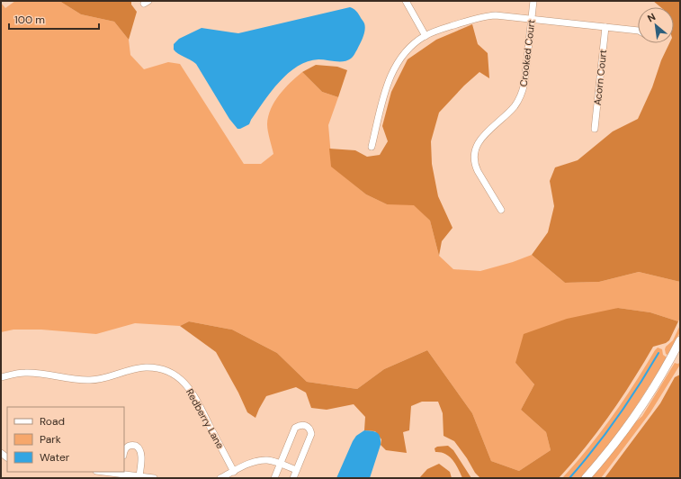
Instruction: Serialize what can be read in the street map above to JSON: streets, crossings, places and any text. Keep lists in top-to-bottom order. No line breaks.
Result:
{"streets":{"street":["Crooked Court","Acorn Court","Redberry Lane"]},"legend":["Road","Park","Water"],"scale_bar":"100 m","north":"top left"}
